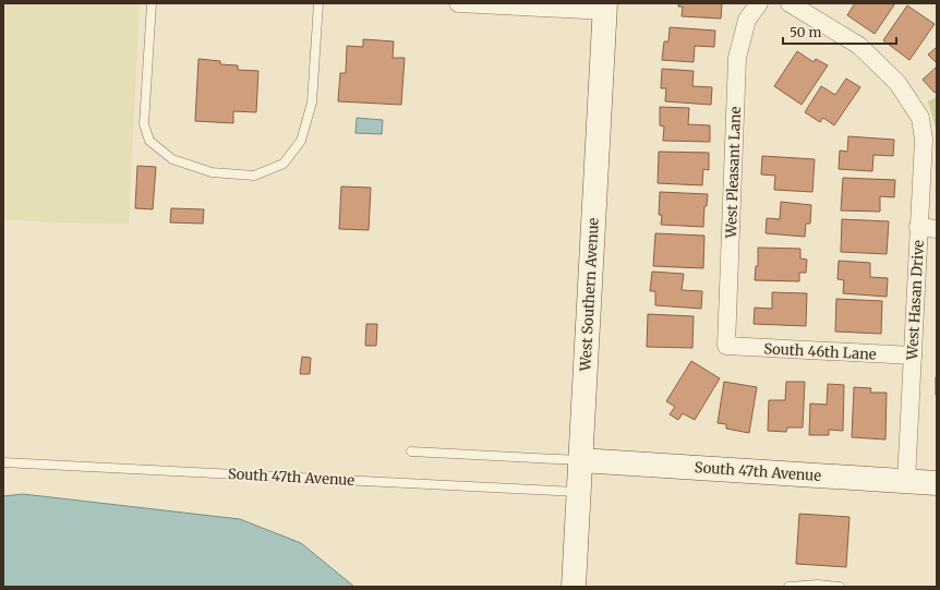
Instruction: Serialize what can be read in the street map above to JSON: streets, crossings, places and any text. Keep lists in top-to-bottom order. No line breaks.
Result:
{"streets":{"main road":["West Southern Avenue","South 47th Avenue"],"street":["West Pleasant Lane","West Hasan Drive","South 46th Lane"]},"crossings":[["West Pleasant Lane","South 46th Lane"],["West Southern Avenue","South 47th Avenue"],["West Hasan Drive","South 46th Lane"],["West Hasan Drive","South 47th Avenue"]],"scale_bar":"50 m"}
